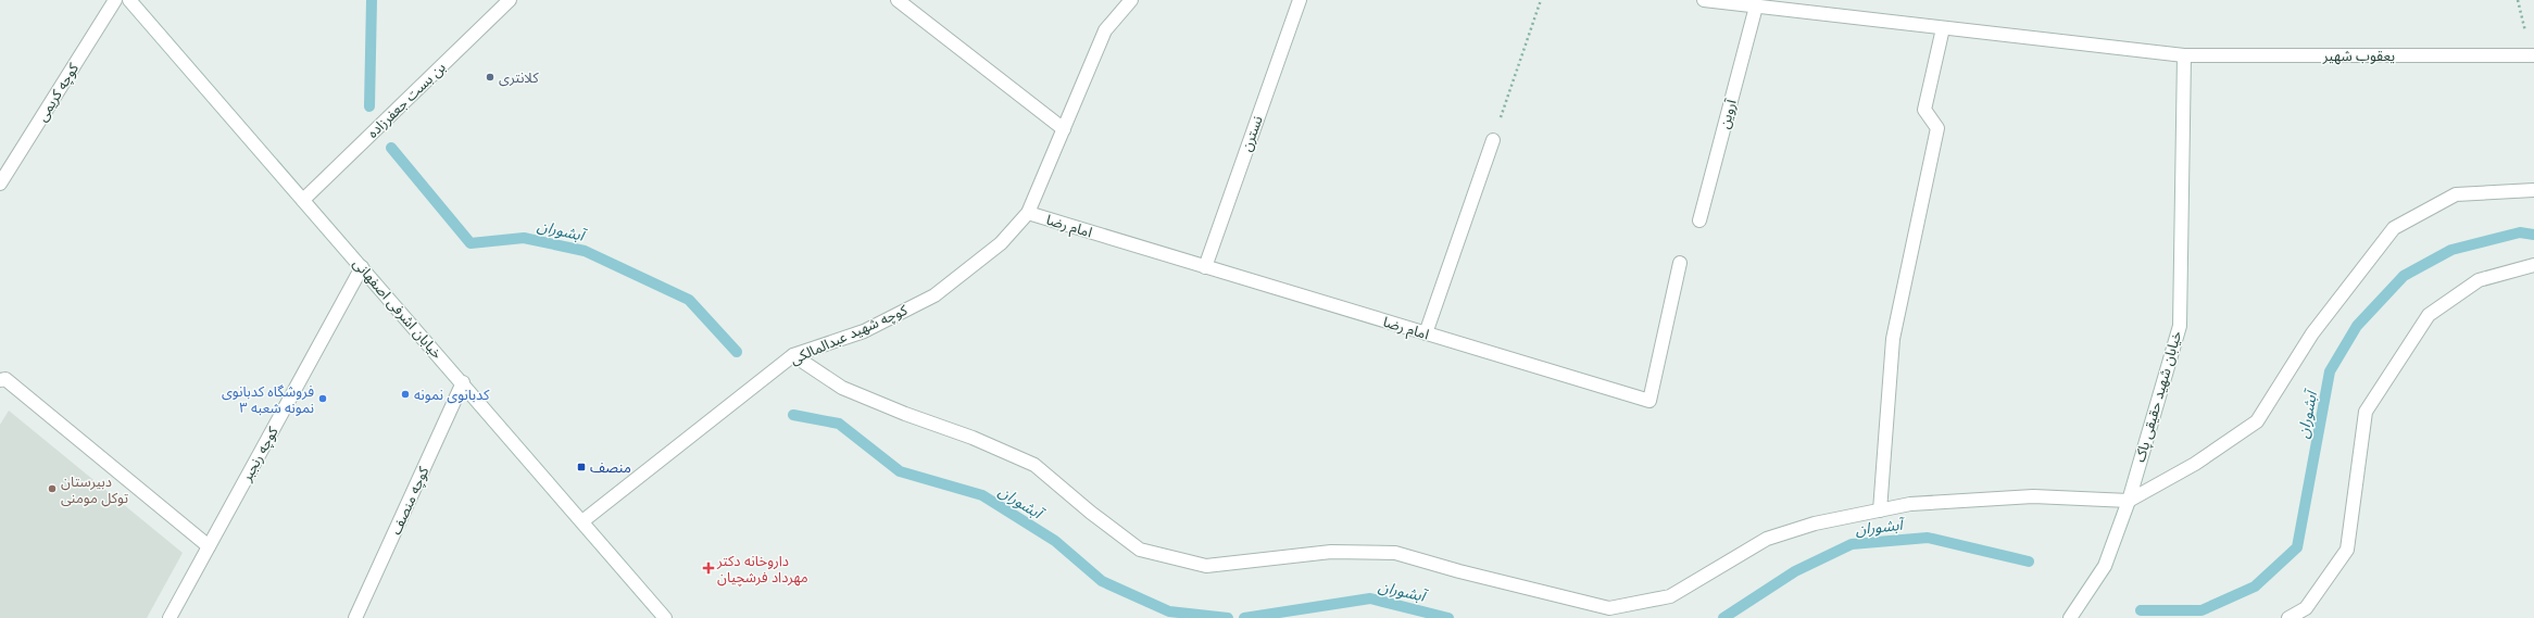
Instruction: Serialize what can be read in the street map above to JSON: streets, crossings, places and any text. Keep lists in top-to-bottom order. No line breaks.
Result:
{"streets":{"street":["یعقوب شهیر","کوچه کریمی","بن بست جعفرزاده","آروین","نسترن","امام رضا","خیابان اشرفی اصفهانی","کوچه شهید عبدالمالکی","خیابان شهید حقیقی پاک","کوچه رنجبر","کوچه منصف"]},"crossings":[["یعقوب شهیر","آروین"],["یعقوب شهیر","خیابان شهید حقیقی پاک"],["بن بست جعفرزاده","خیابان اشرفی اصفهانی"],["نسترن","امام رضا"],["امام رضا","کوچه شهید عبدالمالکی"],["خیابان اشرفی اصفهانی","کوچه شهید عبدالمالکی"],["خیابان اشرفی اصفهانی","کوچه رنجبر"],["خیابان اشرفی اصفهانی","کوچه منصف"]],"water":["آبشوران"],"places":{"other":["کلانتری","کدبانوی نمونه","فروشگاه کدبانوی نمونه شعبه ۳","دبیرستان توکل مومنی"],"transit":["منصف"],"health":["داروخانه دکتر مهرداد فرشچیان"]}}
